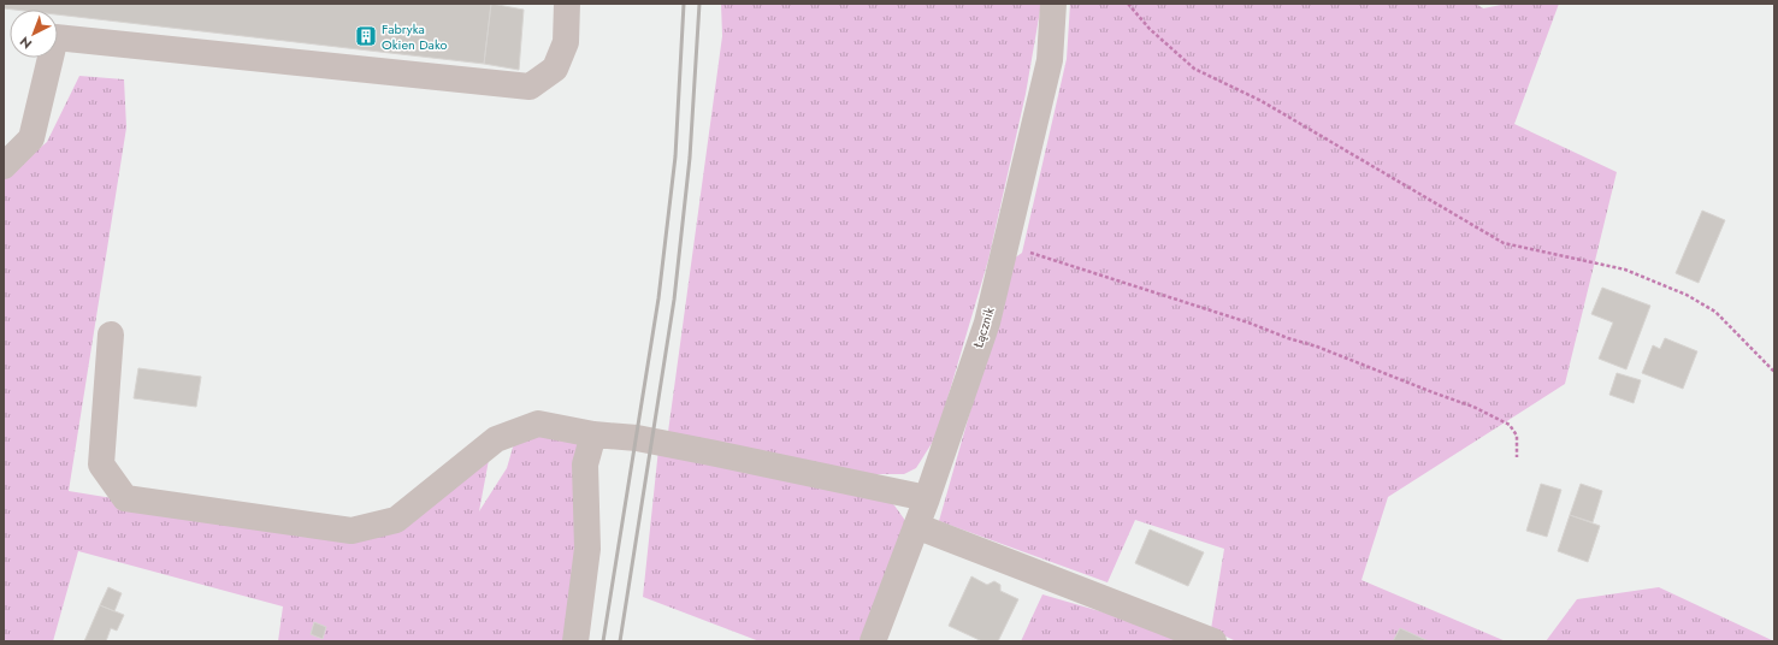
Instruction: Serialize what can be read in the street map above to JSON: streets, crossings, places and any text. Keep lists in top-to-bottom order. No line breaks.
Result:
{"streets":{"street":["Łącznik"]},"places":{"building":["Fabryka Okien Dako"]},"north":"bottom left"}
